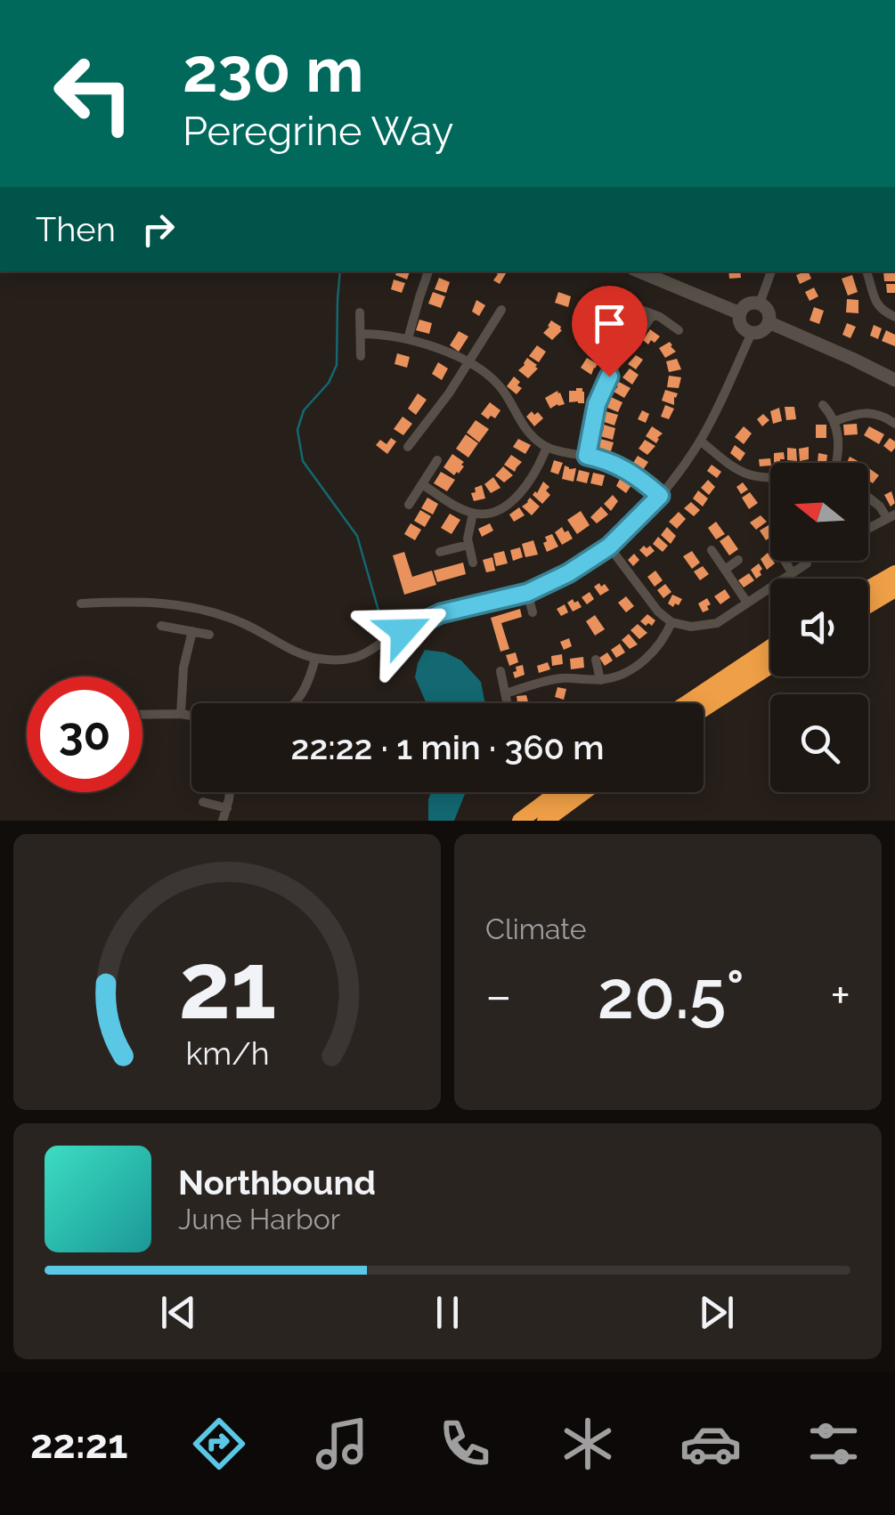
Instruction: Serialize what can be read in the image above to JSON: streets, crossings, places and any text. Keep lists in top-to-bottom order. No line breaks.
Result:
{"north":"left","page":{"turn":["230 m","Peregrine Way"],"then":"Then","limit":"30","trip":"22:22 · 1 min · 360 m","tile":"Climate","heat":["−","20.5°","+"],"song":["Northbound","June Harbor"],"tabs":"22:21","gauge":["21","km/h"]}}
